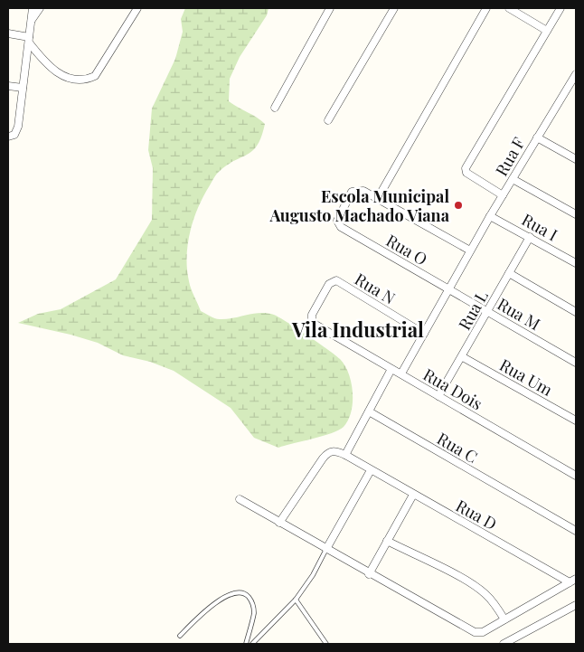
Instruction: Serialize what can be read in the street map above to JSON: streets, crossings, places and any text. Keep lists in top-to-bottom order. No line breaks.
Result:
{"streets":{"street":["Rua F","Rua I","Rua O","Rua N","Rua L","Rua M","Rua Um","Rua Dois","Rua C","Rua D"]},"crossings":[["Rua F","Rua I"],["Rua F","Rua O"],["Rua F","Rua N"],["Rua F","Rua M"],["Rua F","Rua Dois"],["Rua I","Rua L"],["Rua O","Rua M"],["Rua N","Rua Dois"],["Rua L","Rua M"],["Rua L","Rua Um"],["Rua L","Rua Dois"]],"districts":["Vila Industrial"],"places":["Escola Municipal Augusto Machado Viana"]}
